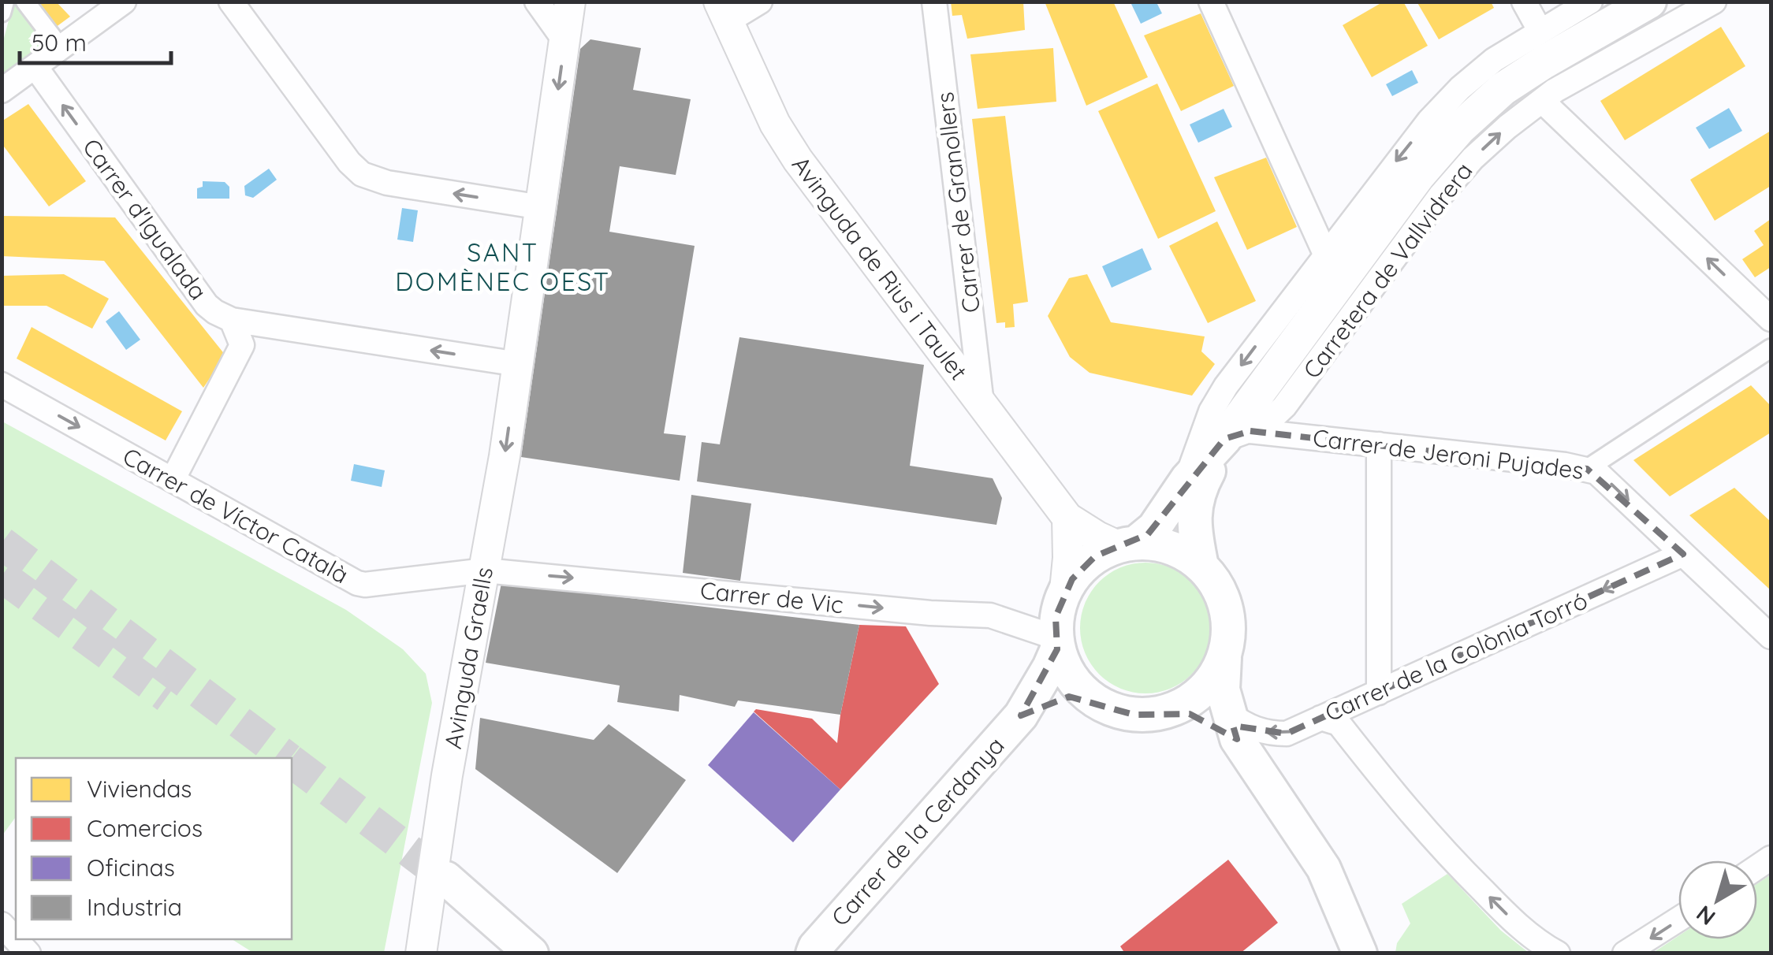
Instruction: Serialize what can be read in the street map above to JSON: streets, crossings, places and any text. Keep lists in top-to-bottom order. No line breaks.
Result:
{"streets":{"main road":["Carretera de Vallvidrera","Carrer de la Cerdanya"],"street":["Carrer de Granollers","Carrer d'Igualada","Avinguda de Rius i Taulet","Carrer de Jeroni Pujades","Carrer de Víctor Català","Carrer de Vic","Carrer de la Colònia Torró","Avinguda Graells"]},"crossings":[["Carrer de Granollers","Avinguda de Rius i Taulet"],["Carrer d'Igualada","Avinguda Graells"],["Avinguda de Rius i Taulet","Carretera de Vallvidrera"],["Avinguda de Rius i Taulet","Carrer de Vic"],["Avinguda de Rius i Taulet","Carrer de la Cerdanya"],["Carretera de Vallvidrera","Carrer de Jeroni Pujades"],["Carretera de Vallvidrera","Carrer de Vic"],["Carretera de Vallvidrera","Carrer de la Cerdanya"],["Carrer de Jeroni Pujades","Carrer de la Colònia Torró"],["Carrer de Víctor Català","Carrer de Vic"],["Carrer de Víctor Català","Avinguda Graells"],["Carrer de Vic","Avinguda Graells"],["Carrer de Vic","Carrer de la Cerdanya"]],"one_way":["Carrer de Víctor Català","Carrer de Vic","Carrer de la Colònia Torró","Avinguda Graells"],"districts":["SANT DOMÈNEC OEST"],"legend":["Viviendas","Comercios","Oficinas","Industria"],"scale_bar":"50 m","north":"bottom left"}
